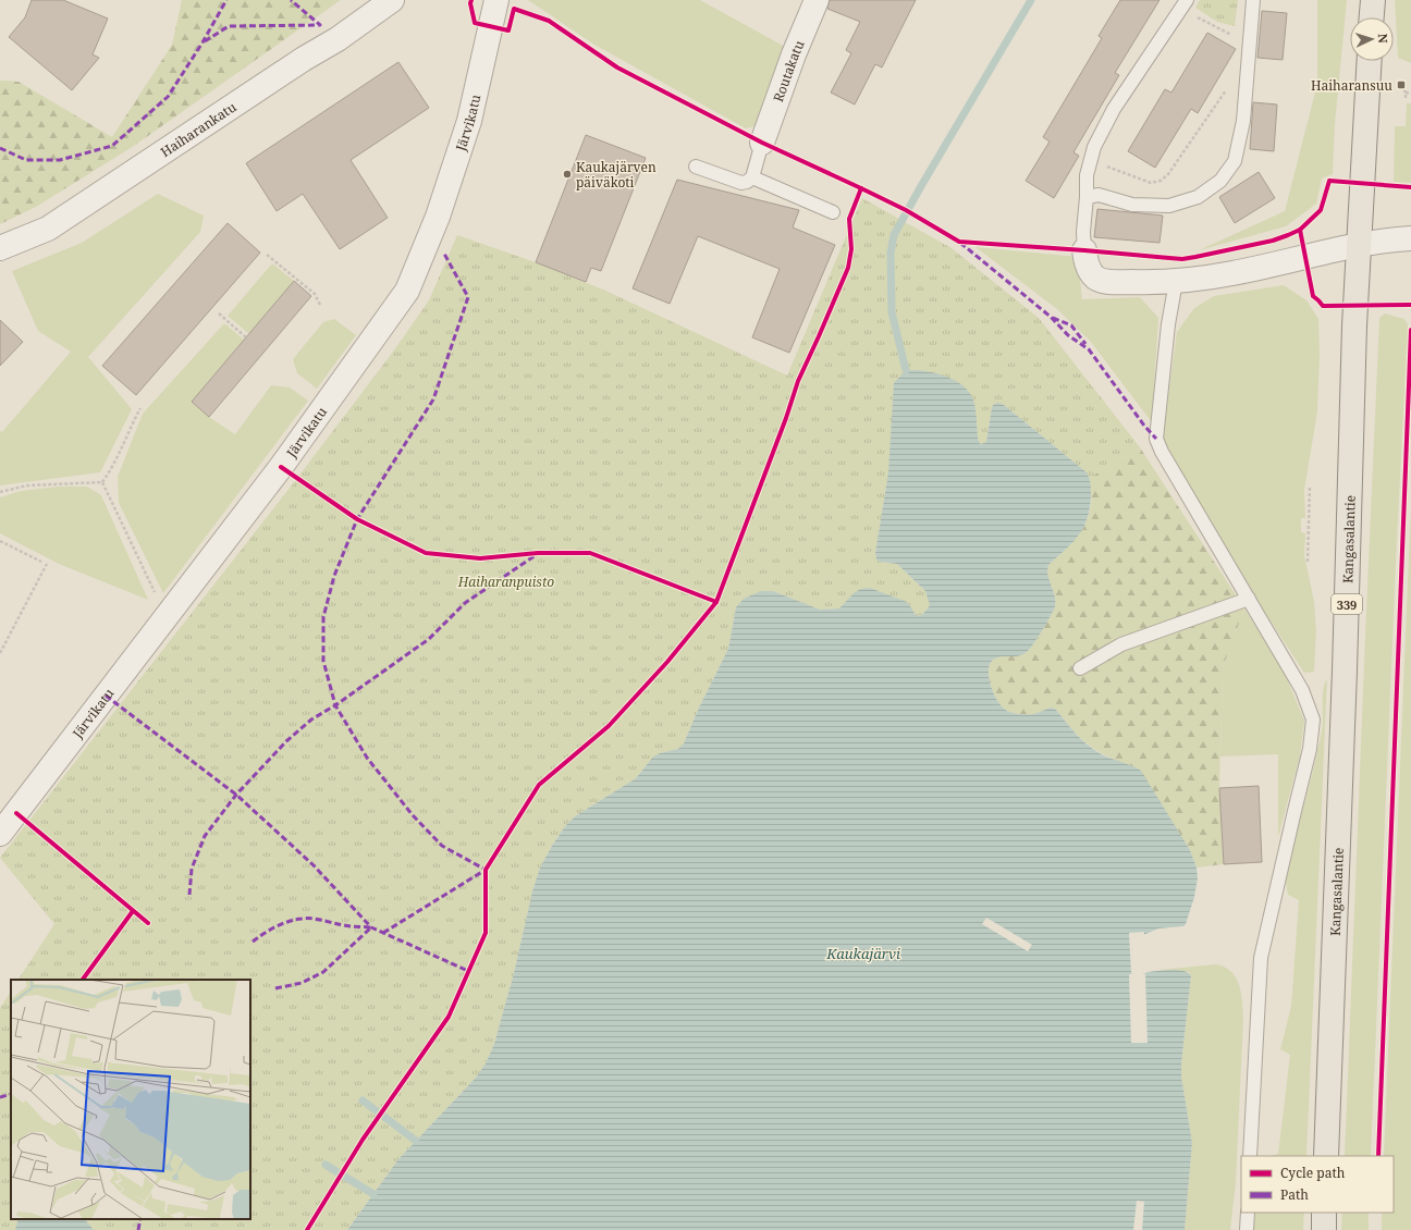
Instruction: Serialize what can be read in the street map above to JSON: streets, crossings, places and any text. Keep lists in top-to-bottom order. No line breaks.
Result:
{"streets":{"main road":["Kangasalantie","339"],"street":["Routakatu","Järvikatu","Haiharankatu"]},"water":["Kaukajärvi"],"parks":["Haiharanpuisto"],"places":{"transit":["Haiharansuu"],"other":["Kaukajärven päiväkoti"]},"legend":["Cycle path","Path"],"north":"right"}
